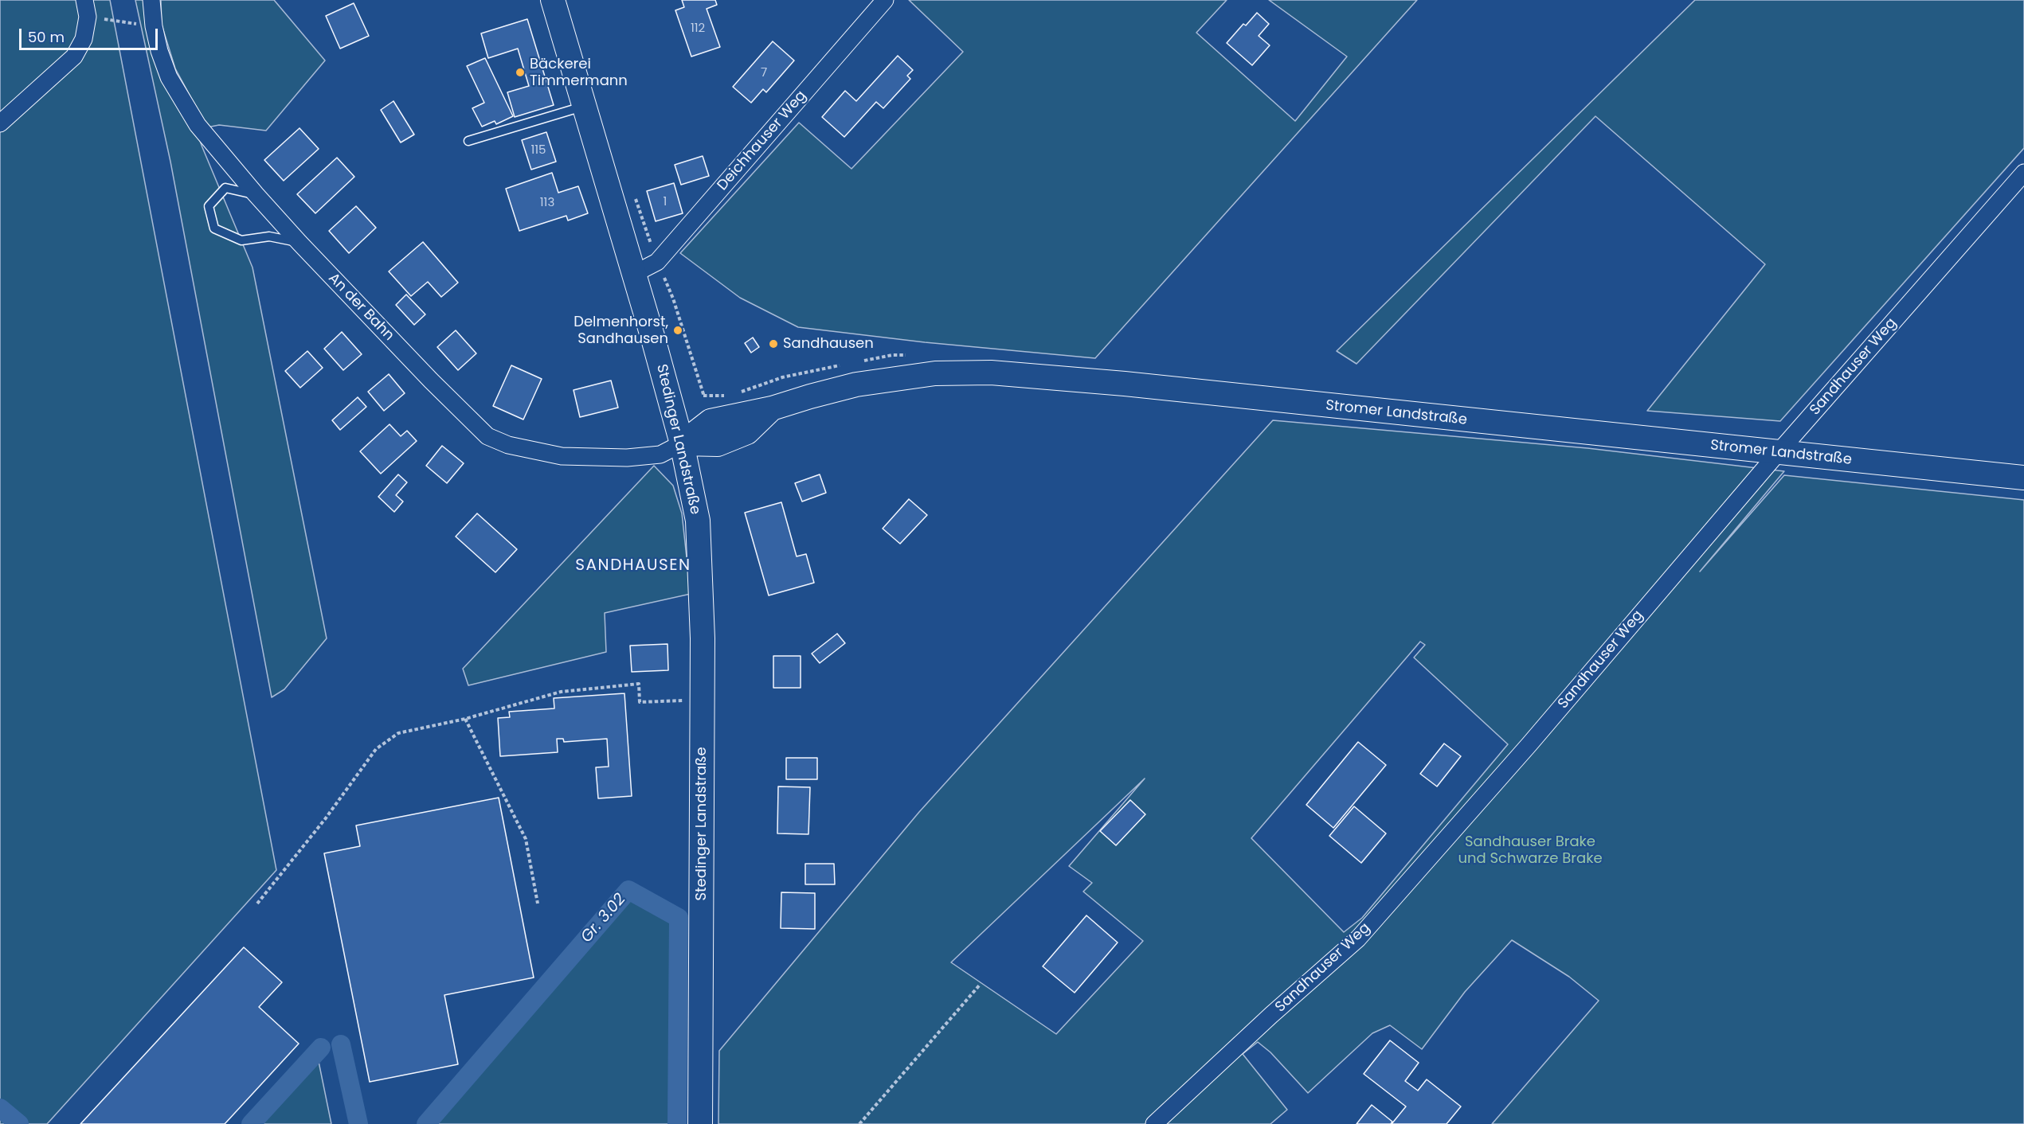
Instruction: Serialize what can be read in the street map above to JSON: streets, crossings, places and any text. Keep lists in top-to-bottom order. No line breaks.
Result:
{"streets":{"main road":["Stromer Landstraße","Stedinger Landstraße"],"street":["Deichhauser Weg","An der Bahn","Sandhauser Weg"]},"crossings":[["Deichhauser Weg","Stedinger Landstraße"],["An der Bahn","Stromer Landstraße"],["An der Bahn","Stedinger Landstraße"],["Sandhauser Weg","Stromer Landstraße"],["Stromer Landstraße","Stedinger Landstraße"]],"districts":["SANDHAUSEN"],"water":["Gr. 3.02"],"parks":["Sandhauser Brake und Schwarze Brake"],"places":["Bäckerei Timmermann","Delmenhorst, Sandhausen","Sandhausen"],"house_numbers":["112","7","115","1","113"],"scale_bar":"50 m"}
